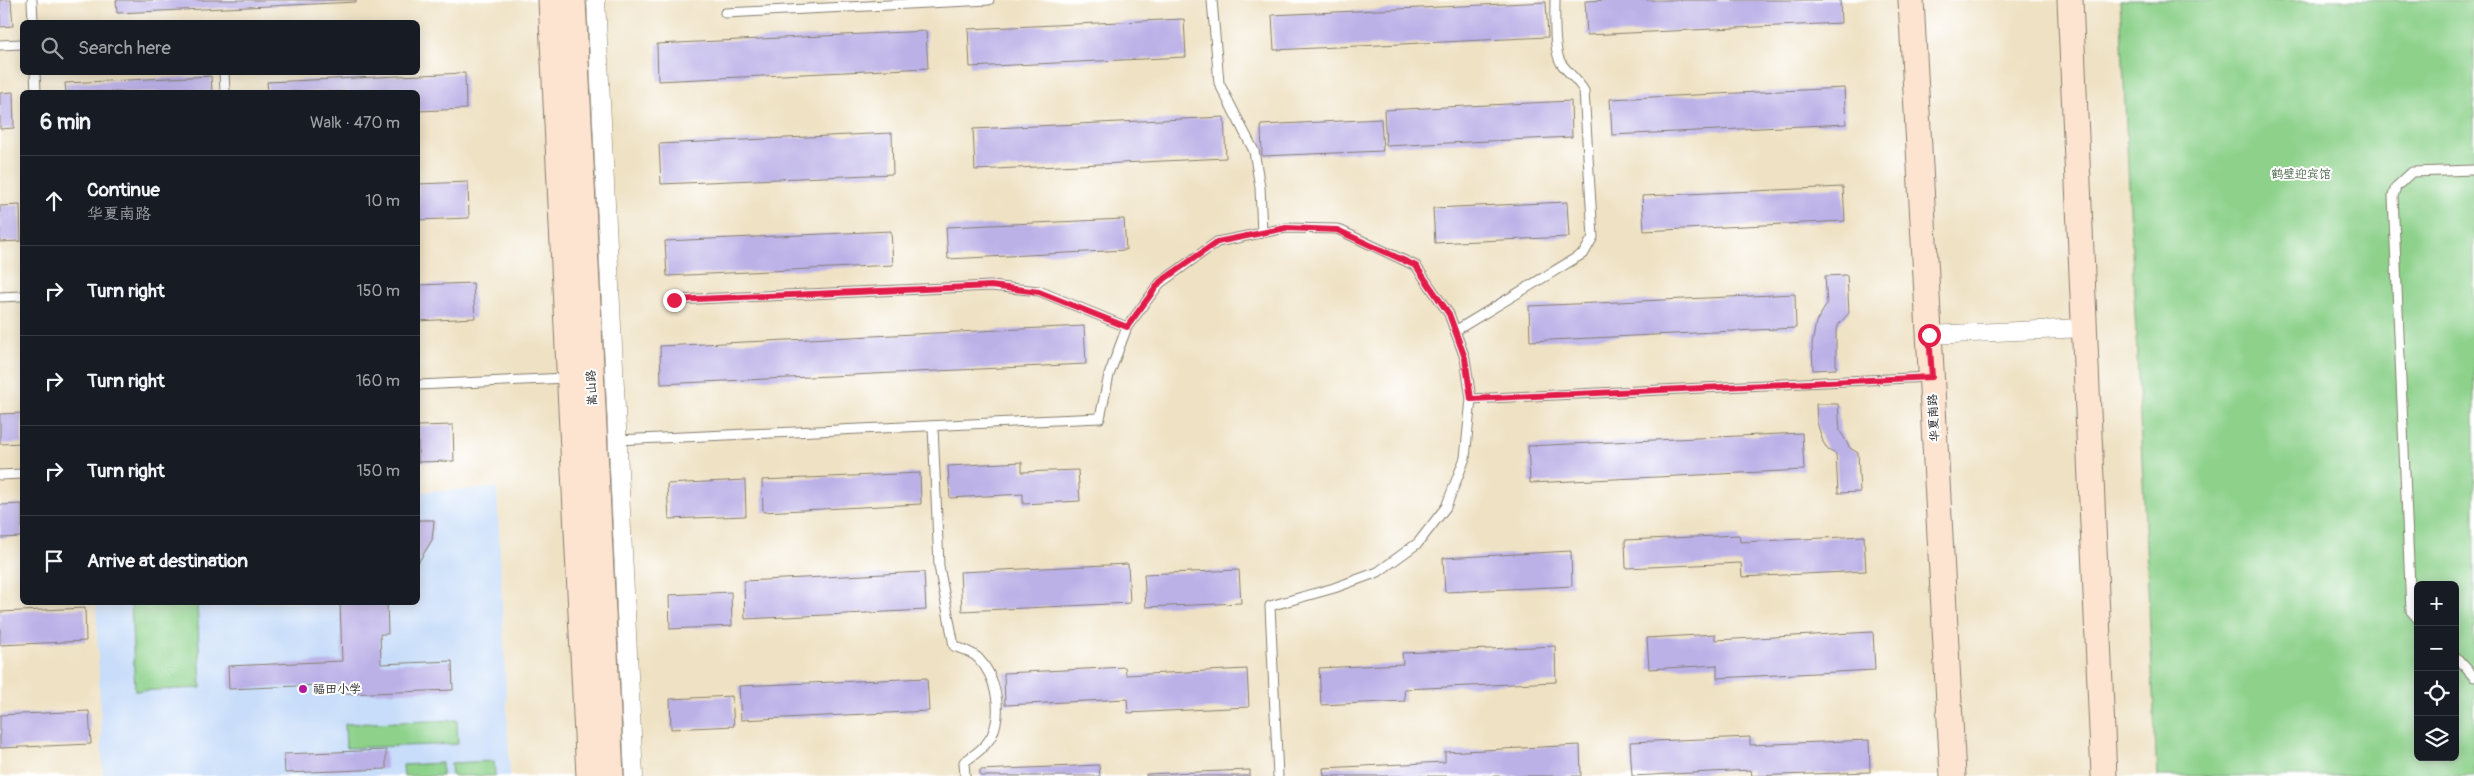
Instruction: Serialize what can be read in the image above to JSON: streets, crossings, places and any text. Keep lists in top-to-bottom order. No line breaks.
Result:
{"streets":{"main road":["嵩山路","华夏南路"]},"parks":["鹤壁迎宾馆"],"places":["福田小学"],"page":{"search":"Search here","heading":["6 min","Walk · 470 m"],"list":[["Continue","华夏南路","10 m"],["Turn right","150 m"],["Turn right","160 m"],["Turn right","150 m"],"Arrive at destination"],"map_buttons":["+","−"]}}
